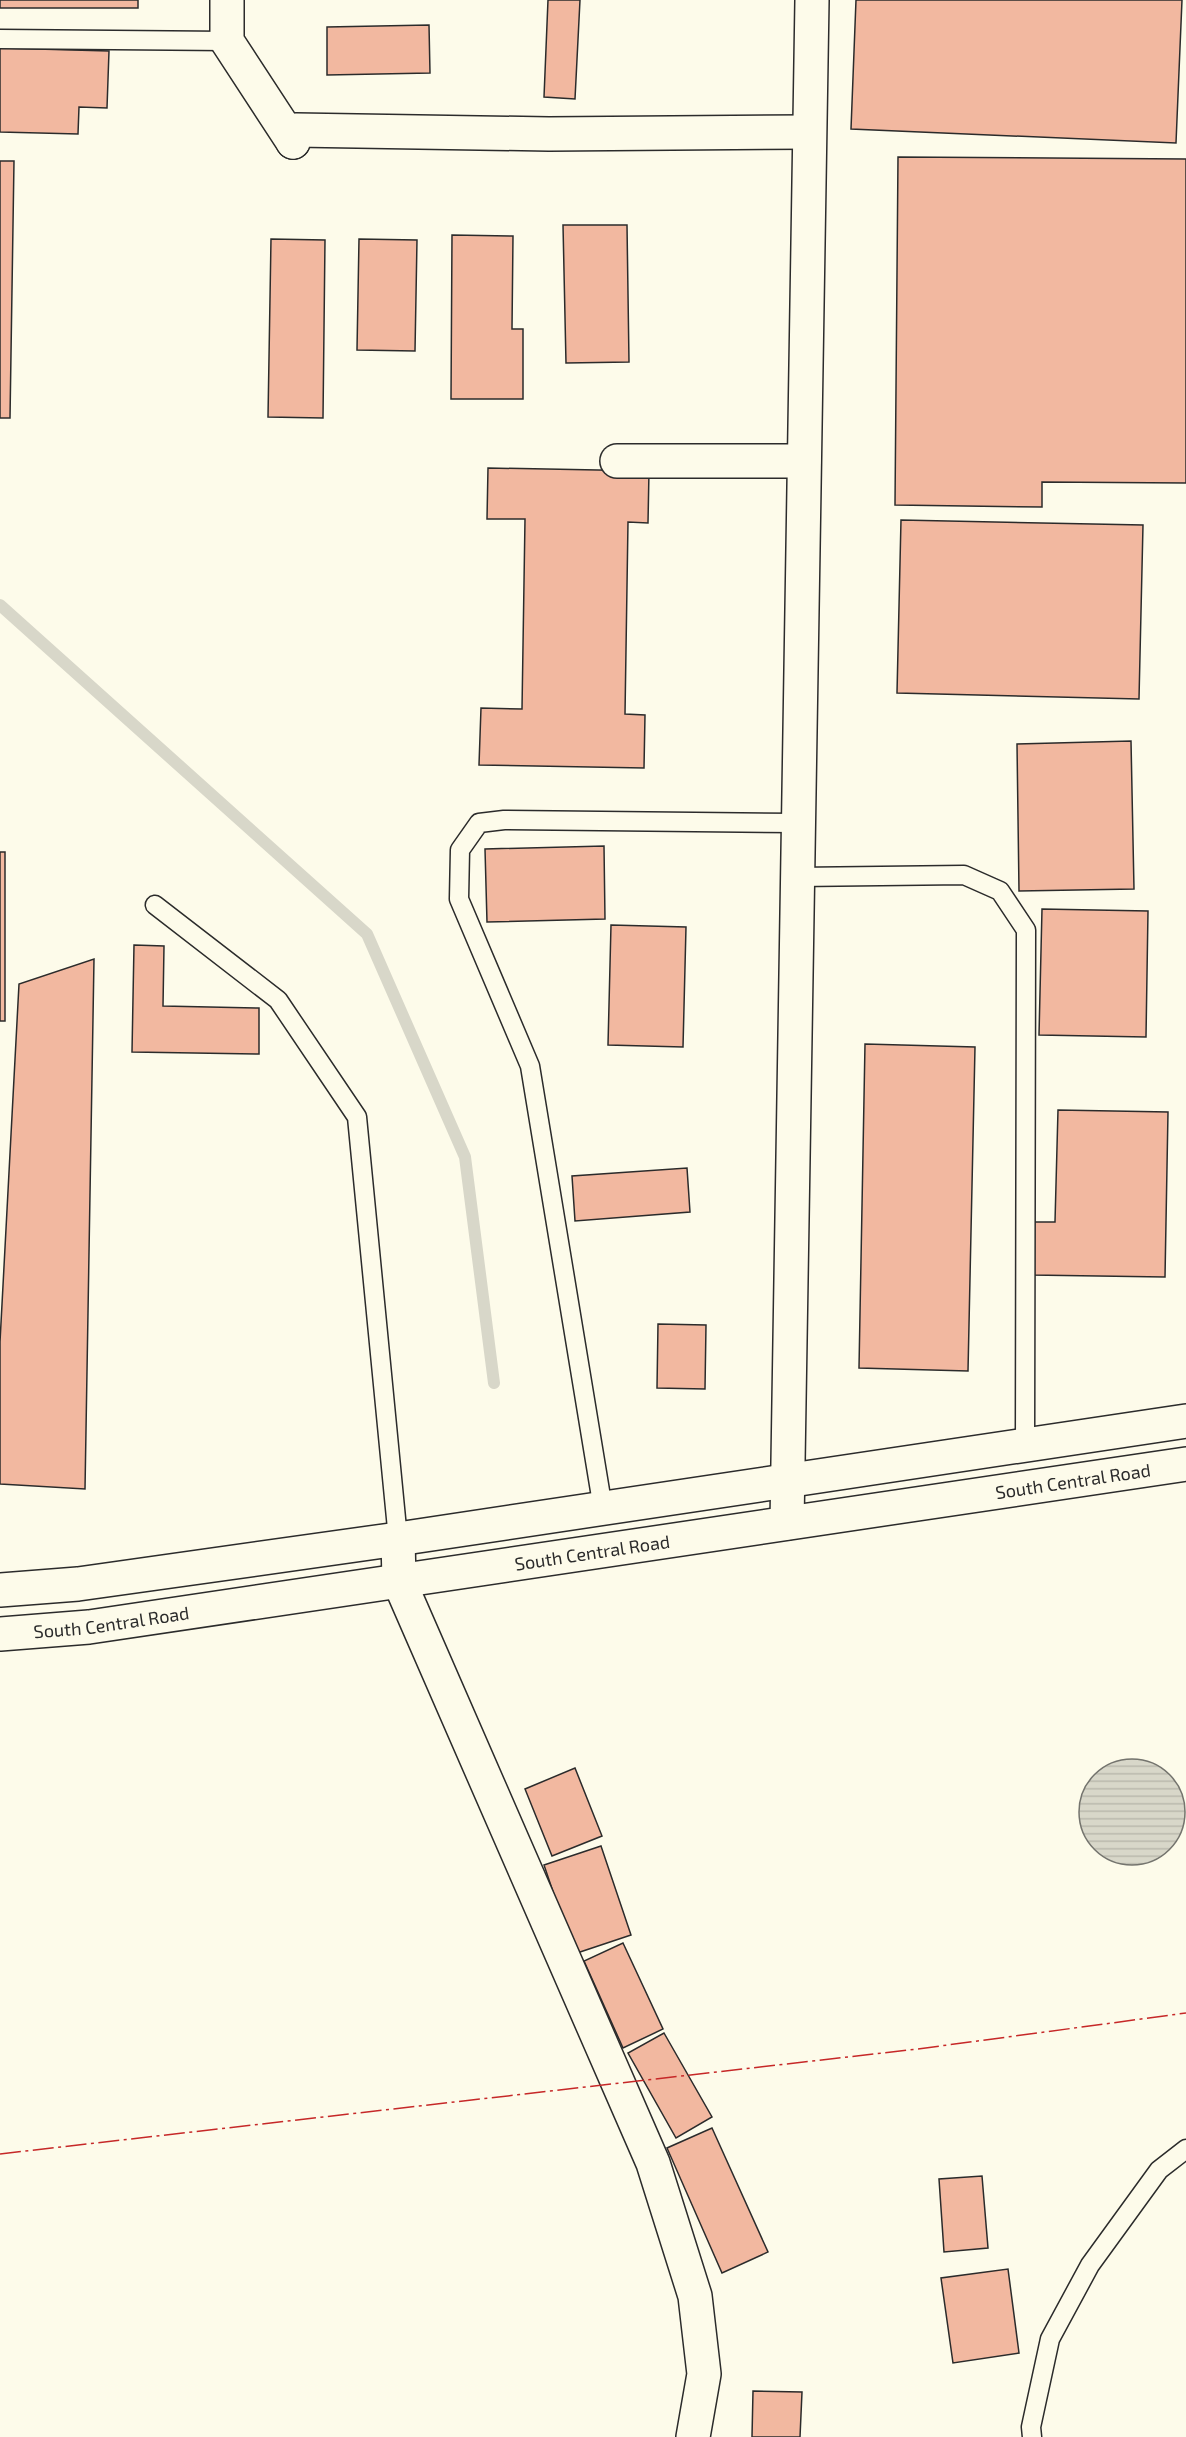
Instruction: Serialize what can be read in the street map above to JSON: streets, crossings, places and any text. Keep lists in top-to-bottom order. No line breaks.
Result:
{"streets":{"street":["South Central Road"]}}
